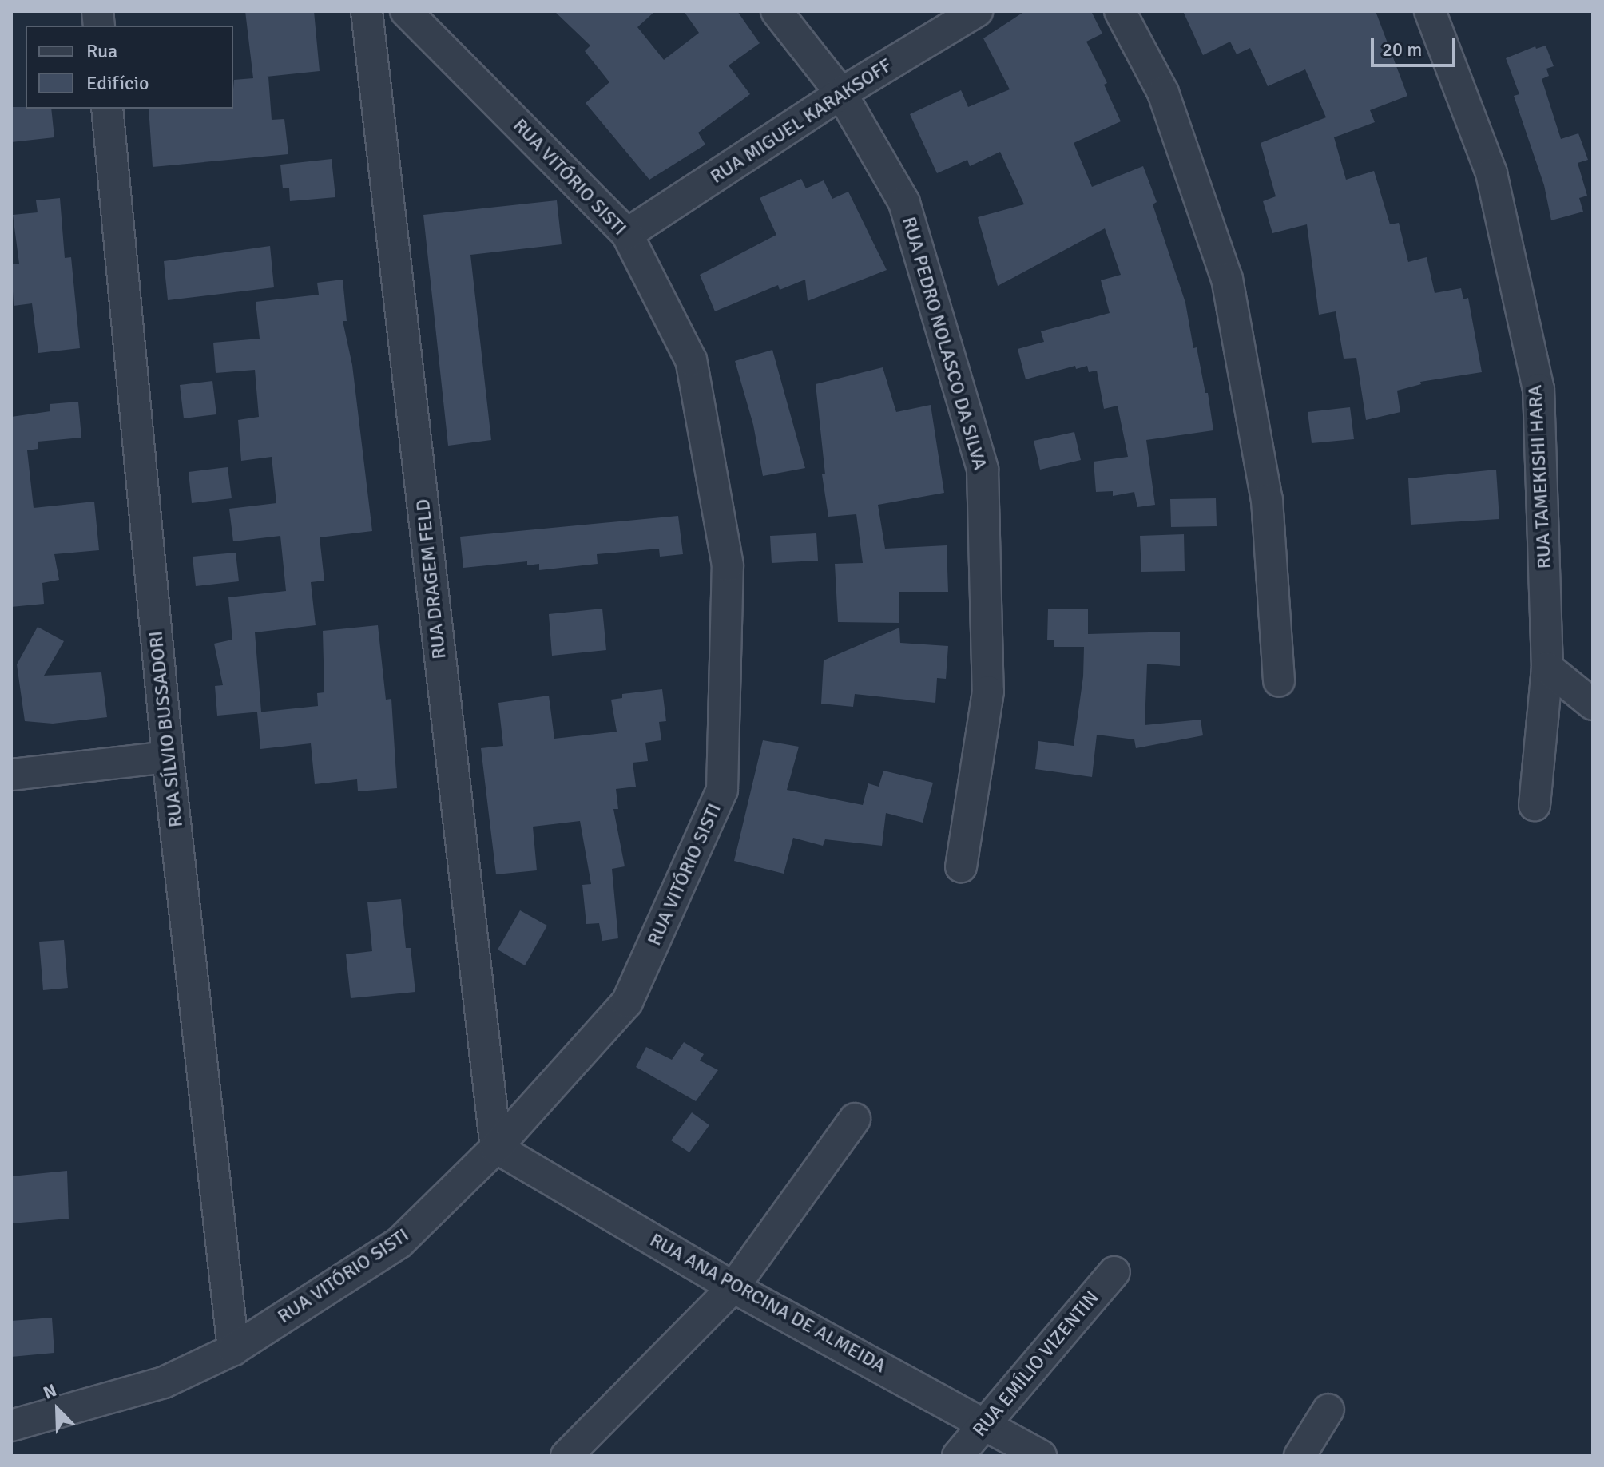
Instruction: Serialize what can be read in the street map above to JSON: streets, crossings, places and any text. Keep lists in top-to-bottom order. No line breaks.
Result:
{"streets":{"street":["RUA MIGUEL KARAKSOFF","RUA VITÓRIO SISTI","RUA PEDRO NOLASCO DA SILVA","RUA TAMEKISHI HARA","RUA DRAGEM FELD","RUA SÍLVIO BUSSADORI","RUA ANA PORCINA DE ALMEIDA","RUA EMÍLIO VIZENTIN"]},"crossings":[["RUA MIGUEL KARAKSOFF","RUA VITÓRIO SISTI"],["RUA MIGUEL KARAKSOFF","RUA PEDRO NOLASCO DA SILVA"],["RUA VITÓRIO SISTI","RUA DRAGEM FELD"],["RUA VITÓRIO SISTI","RUA SÍLVIO BUSSADORI"],["RUA VITÓRIO SISTI","RUA ANA PORCINA DE ALMEIDA"],["RUA DRAGEM FELD","RUA ANA PORCINA DE ALMEIDA"],["RUA ANA PORCINA DE ALMEIDA","RUA EMÍLIO VIZENTIN"]],"legend":["Rua","Edifício"],"scale_bar":"20 m","north":"top left"}
